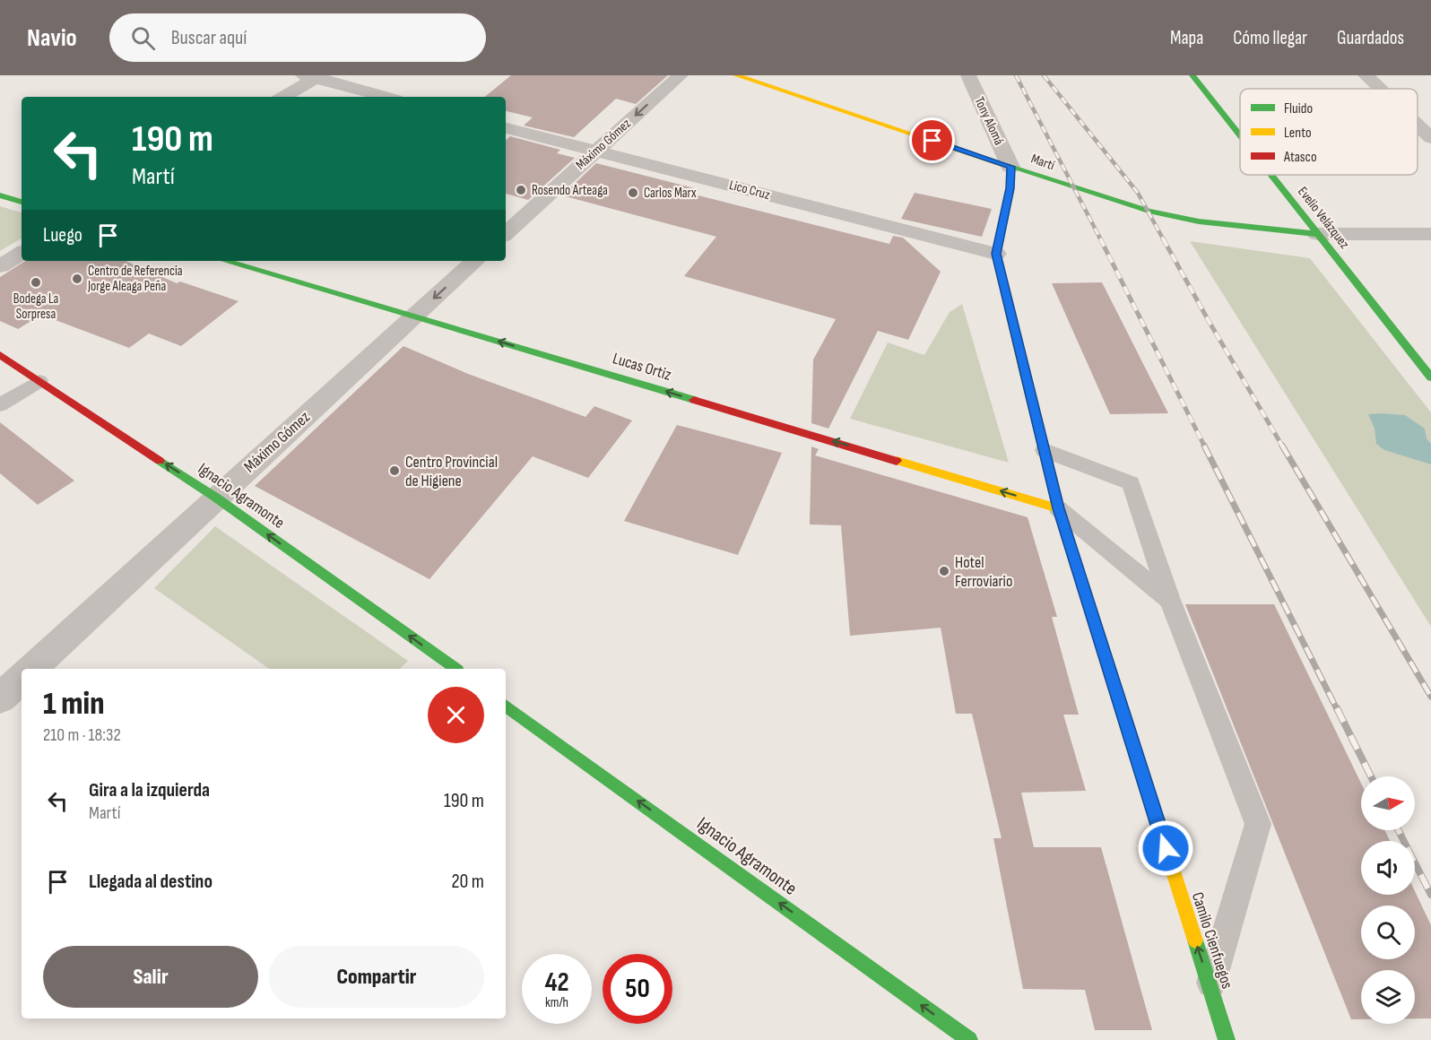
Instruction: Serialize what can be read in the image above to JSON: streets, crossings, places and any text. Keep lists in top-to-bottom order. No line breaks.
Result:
{"streets":{"main road":["Martí","Evelio Velázquez","Lucas Ortiz","Ignacio Agramonte","Camilo Cienfuegos"],"street":["Tony Alomá","Máximo Gómez","Lico Cruz"]},"crossings":[["Tony Alomá","Martí"],["Tony Alomá","Camilo Cienfuegos"],["Máximo Gómez","Lico Cruz"],["Máximo Gómez","Lucas Ortiz"],["Máximo Gómez","Ignacio Agramonte"],["Martí","Evelio Velázquez"],["Martí","Camilo Cienfuegos"],["Lico Cruz","Camilo Cienfuegos"],["Lucas Ortiz","Camilo Cienfuegos"]],"one_way":["Lucas Ortiz","Ignacio Agramonte","Camilo Cienfuegos"],"places":["Rosendo Arteaga","Carlos Marx","Centro de Referencia Jorge Aleaga Peña","Bodega La Sorpresa","Centro Provincial de Higiene","Hotel Ferroviario"],"legend":["Fluido","Lento","Atasco"],"north":"right","page":{"header":"Navio","search":"Buscar aquí","nav":["Mapa","Cómo llegar","Guardados"],"turn":["190 m","Martí"],"then":"Luego","heading":["1 min","210 m · 18:32"],"list":[{"name":"Gira a la izquierda","note":"Martí","value":"190 m"},{"name":"Llegada al destino","value":"20 m"}],"buttons":["Salir","Compartir"],"speed":"42 km/h","limit":"50"}}
